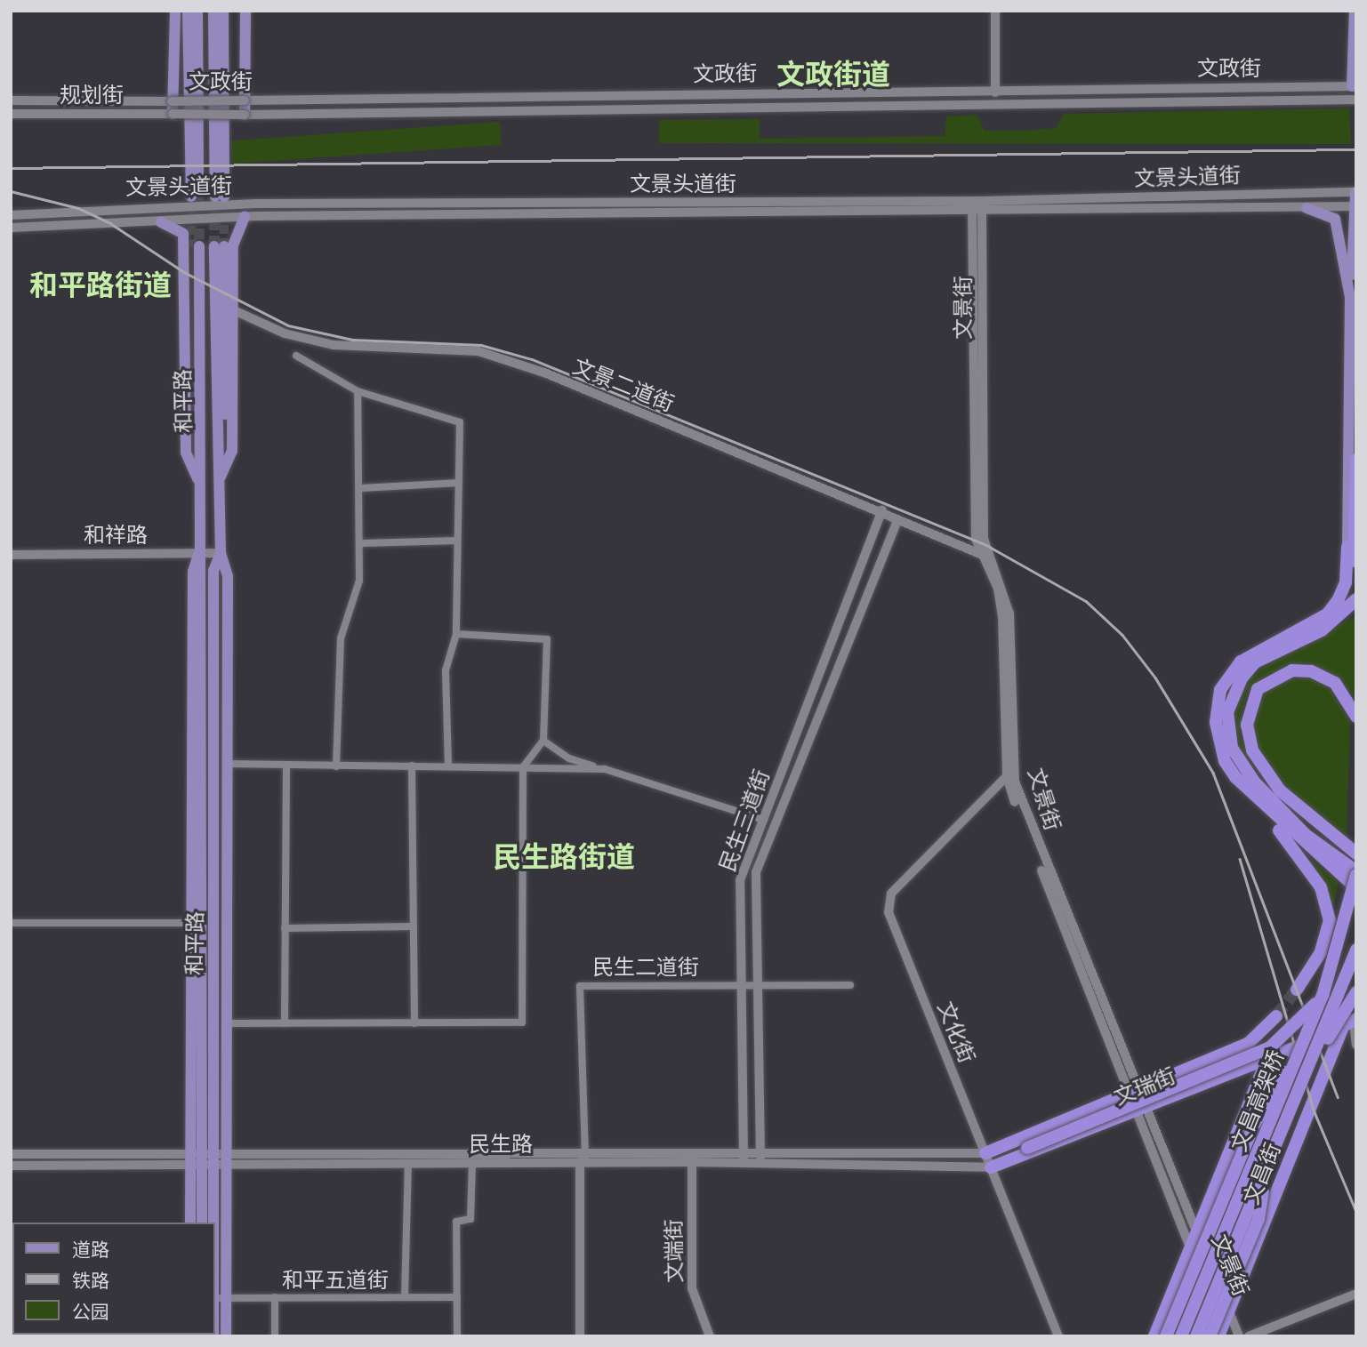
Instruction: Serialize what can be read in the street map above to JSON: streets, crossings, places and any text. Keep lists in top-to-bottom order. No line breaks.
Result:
{"streets":{"highway":["文瑞街","文昌高架桥","文昌街"],"main road":["文政街","规划街","文景头道街","文景街","文景二道街","和平路","和祥路","民生三道街","民生二道街","文化街","民生路","文端街"],"street":["和平五道街"]},"crossings":[["文政街","规划街"],["文景头道街","文景街"],["文景街","文景二道街"],["文景街","文化街"],["文景街","文瑞街"],["文景街","文昌街"],["文景二道街","民生三道街"],["和平路","和祥路"],["和平路","民生路"],["和平路","和平五道街"],["民生三道街","民生二道街"],["民生三道街","民生路"],["民生二道街","民生路"],["文化街","文瑞街"],["文化街","民生路"],["文瑞街","民生路"],["文瑞街","文昌街"],["民生路","文端街"]],"districts":["文政街道","和平路街道","民生路街道"],"legend":["道路","铁路","公园"]}
